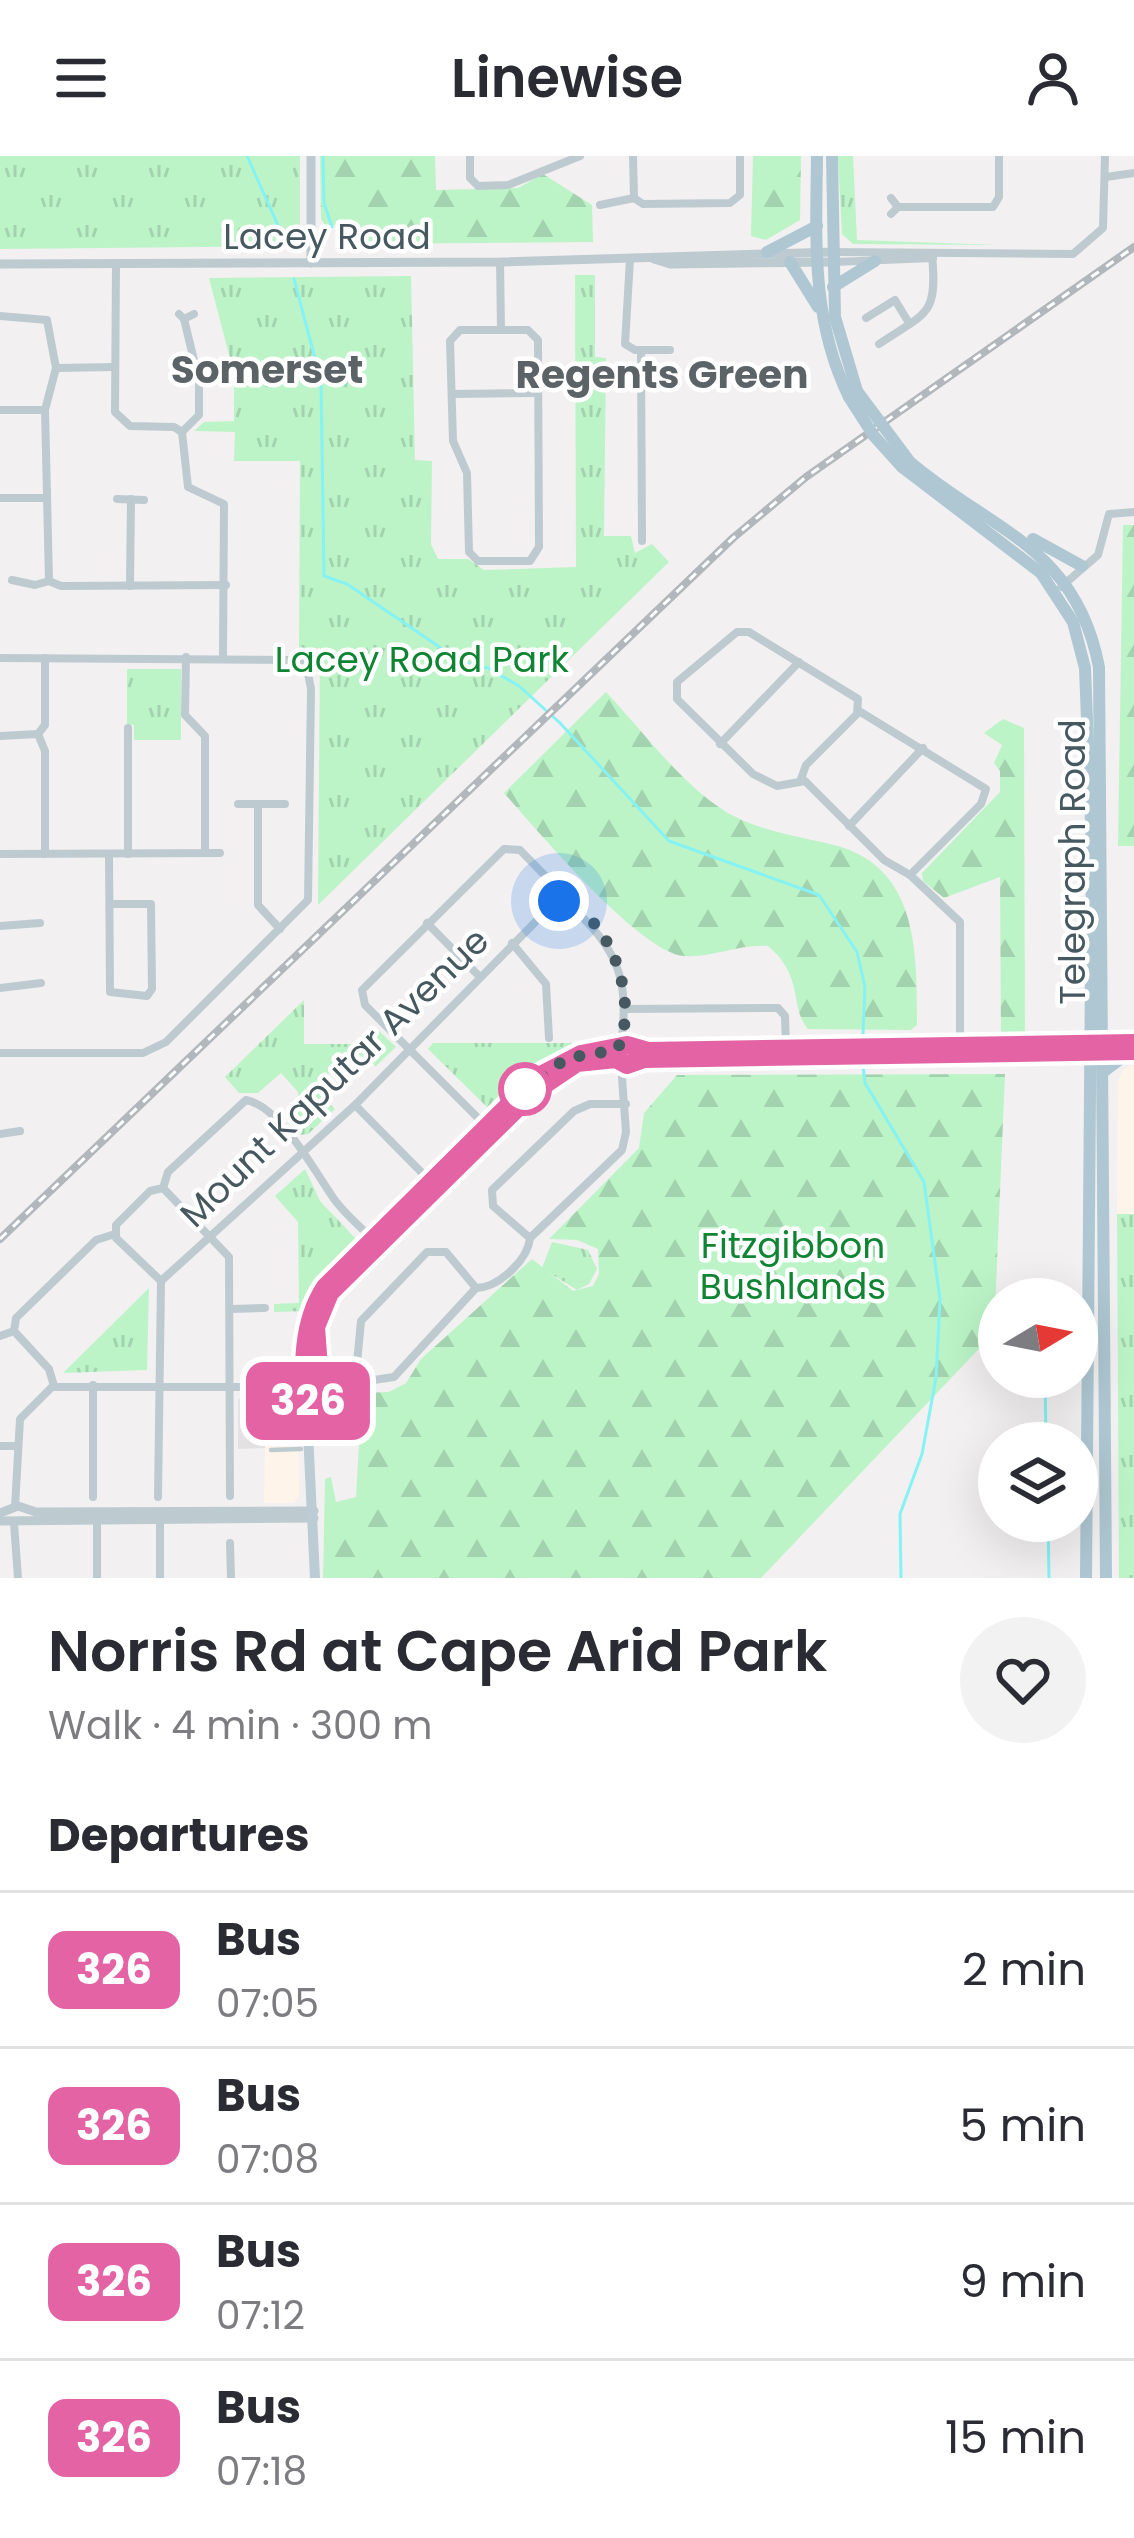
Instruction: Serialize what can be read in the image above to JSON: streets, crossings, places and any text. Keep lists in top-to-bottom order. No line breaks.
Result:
{"streets":{"main road":["Telegraph Road"],"street":["Lacey Road","Mount Kaputar Avenue"]},"districts":["Somerset","Regents Green"],"parks":["Lacey Road Park","Fitzgibbon Bushlands"],"lines":["bus line 326"],"north":"right","page":{"header":"Linewise","on_map":"326","heading":[["Norris Rd at Cape Arid Park","Walk · 4 min · 300 m"],"Departures"],"list":[{"mark":"326","name":"Bus","note":"07:05","value":"2 min"},{"mark":"326","name":"Bus","note":"07:08","value":"5 min"},{"mark":"326","name":"Bus","note":"07:12","value":"9 min"},{"mark":"326","name":"Bus","note":"07:18","value":"15 min"}]}}
